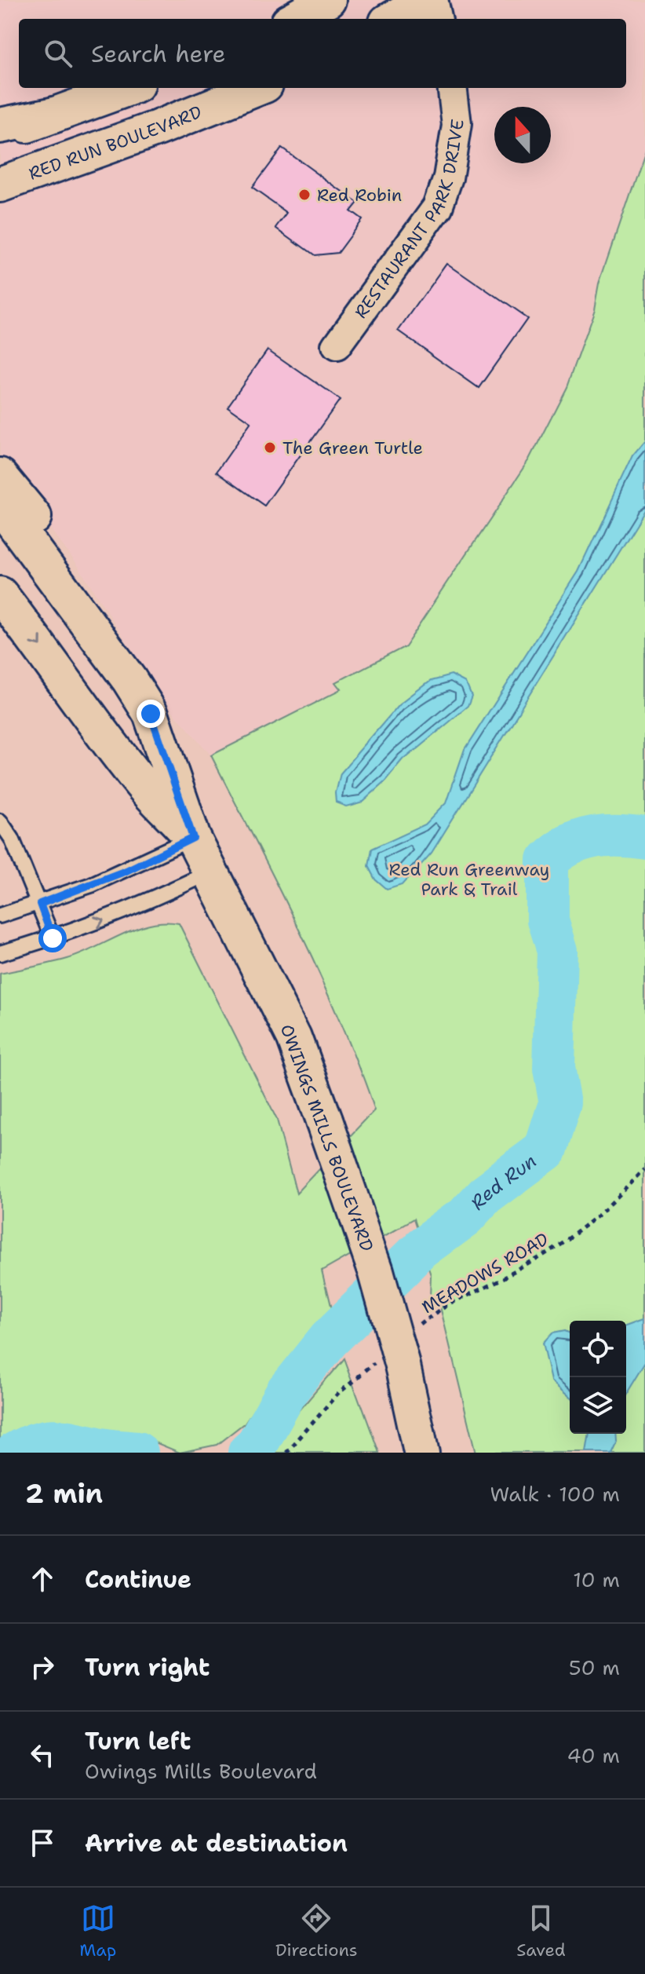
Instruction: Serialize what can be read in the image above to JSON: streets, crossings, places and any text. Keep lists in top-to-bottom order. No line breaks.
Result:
{"streets":{"main road":["RED RUN BOULEVARD","OWINGS MILLS BOULEVARD"],"street":["RESTAURANT PARK DRIVE"],"path":["MEADOWS ROAD"]},"water":["Red Run"],"parks":["Red Run Greenway Park & Trail"],"places":["Red Robin","The Green Turtle"],"north":"top","page":{"search":"Search here","heading":["2 min","Walk · 100 m"],"list":[["Continue","10 m"],["Turn right","50 m"],["Turn left","Owings Mills Boulevard","40 m"],"Arrive at destination"],"nav":["Map","Directions","Saved"]}}
